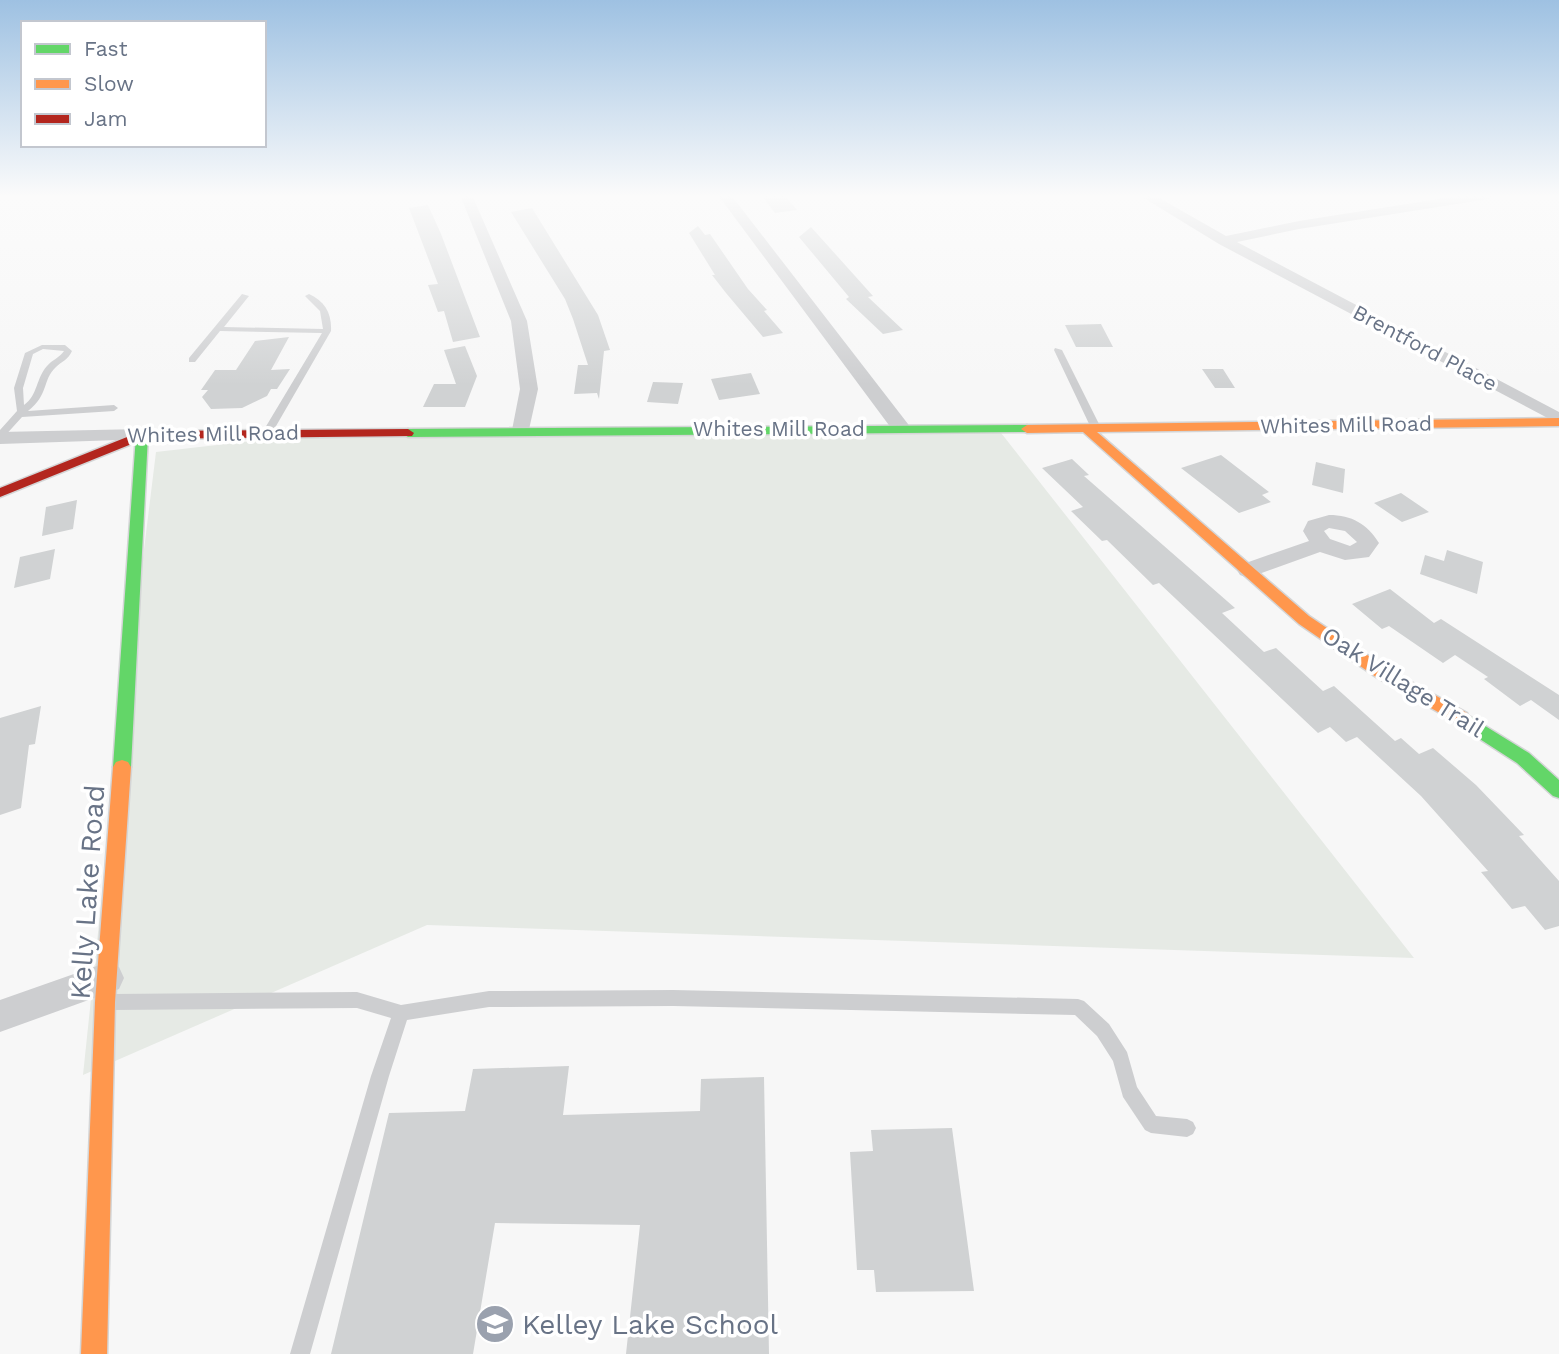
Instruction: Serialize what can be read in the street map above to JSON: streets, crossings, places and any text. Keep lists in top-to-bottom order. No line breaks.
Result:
{"streets":{"street":["Brentford Place","Whites Mill Road","Oak Village Trail","Kelly Lake Road"]},"crossings":[["Brentford Place","Whites Mill Road"],["Whites Mill Road","Oak Village Trail"],["Whites Mill Road","Kelly Lake Road"]],"places":{"school or university":["Kelley Lake School"]},"legend":["Fast","Slow","Jam"]}
